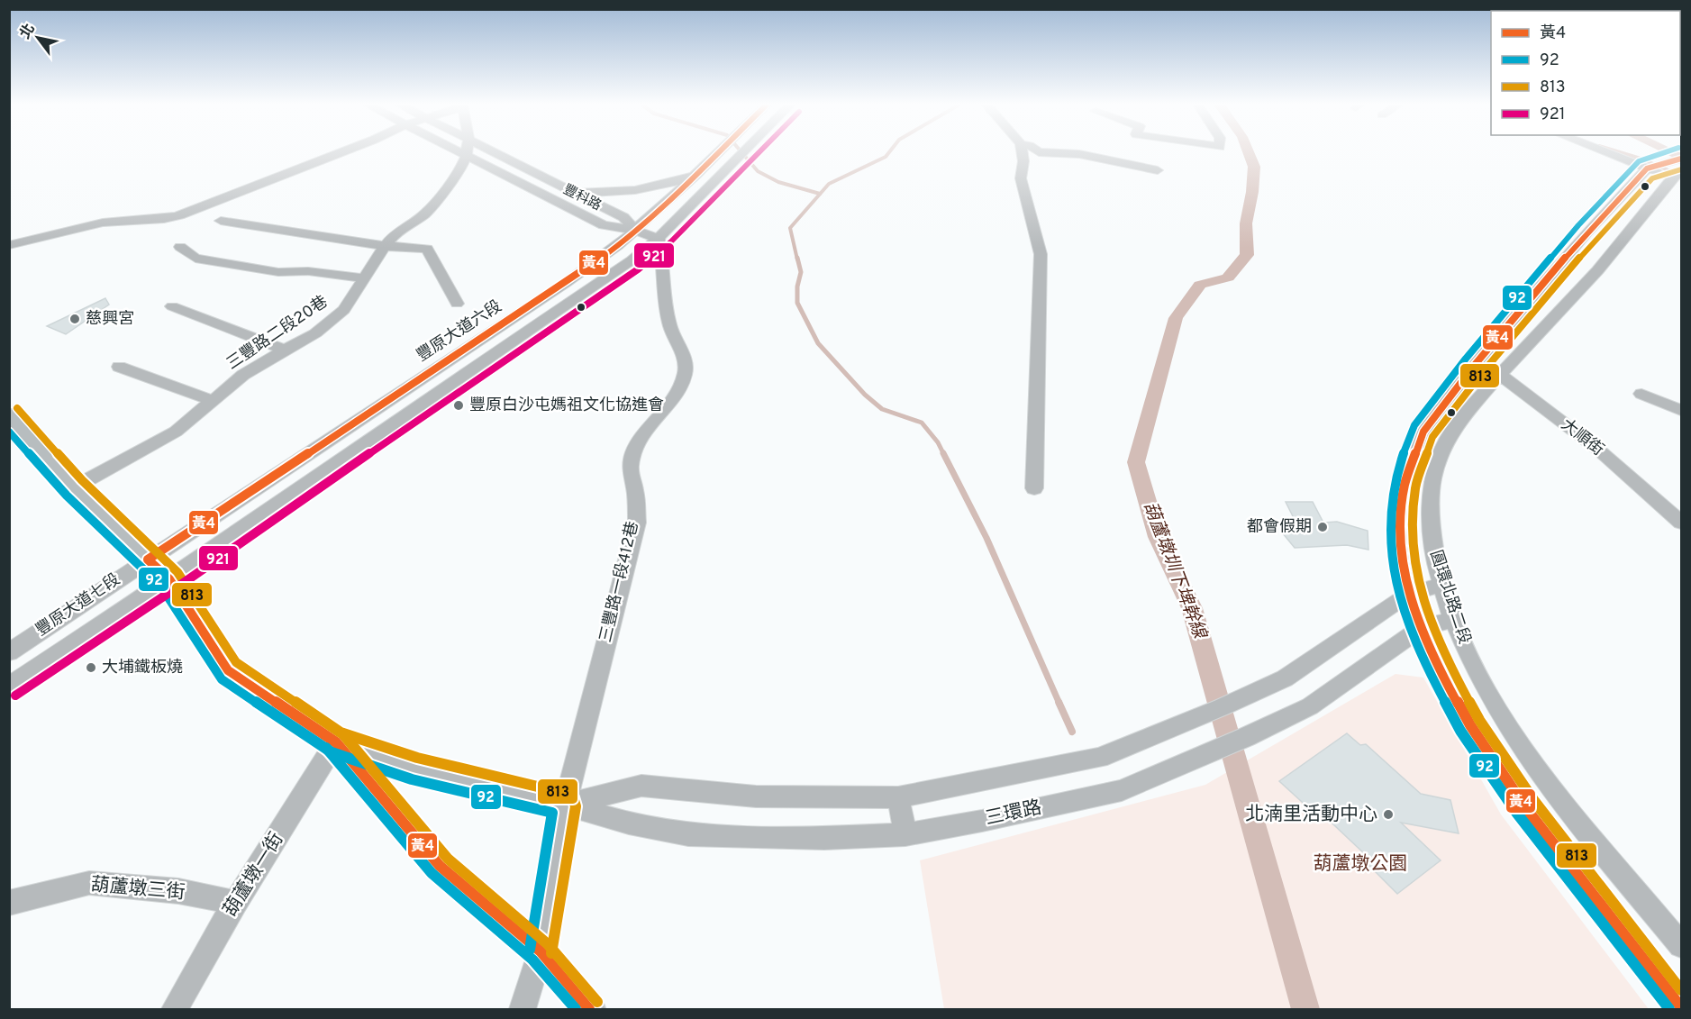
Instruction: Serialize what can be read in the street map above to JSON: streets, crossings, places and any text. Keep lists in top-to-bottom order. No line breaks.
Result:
{"streets":{"street":["豐科路","豐原大道六段","三豐路二段20巷","大順街","三豐路一段412巷","圓環北路二段","豐原大道七段","三環路","葫蘆墩一街","葫蘆墩三街"]},"crossings":[["豐科路","豐原大道六段"],["豐科路","三豐路二段20巷"],["豐原大道六段","豐原大道七段"],["大順街","圓環北路二段"],["三豐路一段412巷","三環路"],["圓環北路二段","三環路"],["三環路","葫蘆墩一街"],["葫蘆墩一街","葫蘆墩三街"]],"water":["葫蘆墩圳下埤幹線"],"parks":["葫蘆墩公園"],"places":["慈興宮","豐原白沙屯媽祖文化協進會","都會假期","大埔鐵板燒","北湳里活動中心"],"lines":["transit line 黃4","transit line 92","transit line 921","transit line 813"],"legend":["黃4","92","813","921"],"north":"top left"}
